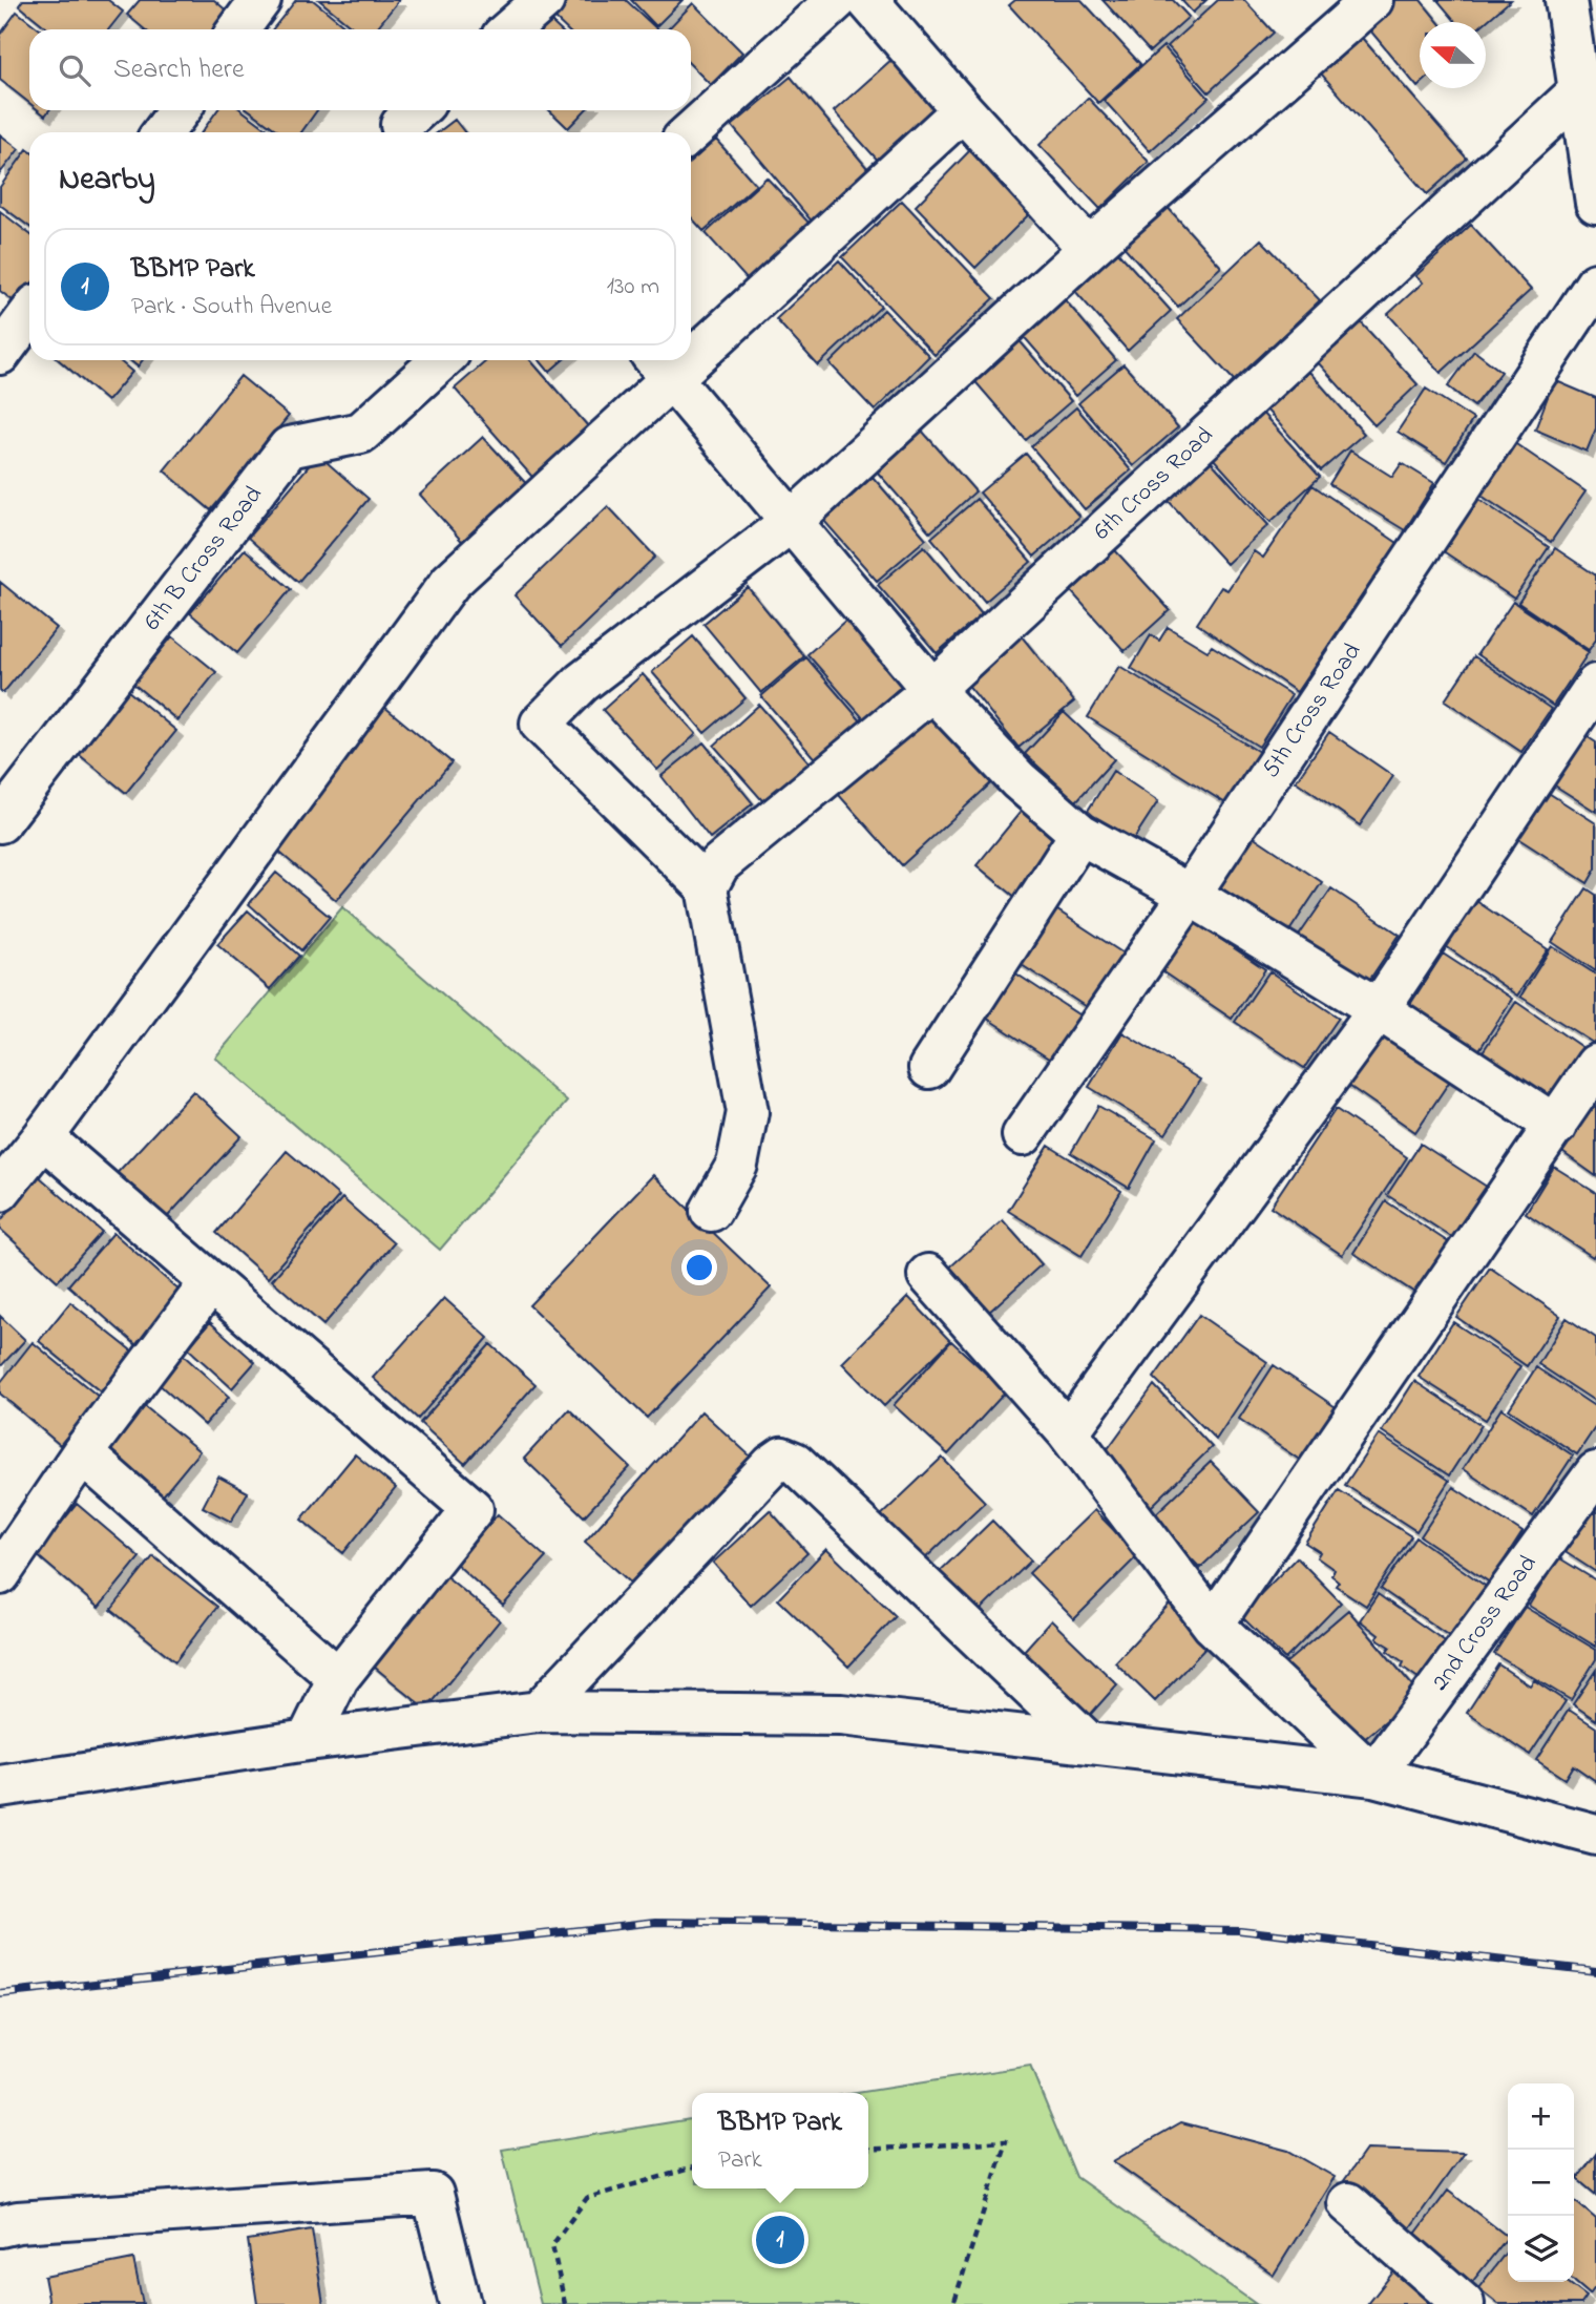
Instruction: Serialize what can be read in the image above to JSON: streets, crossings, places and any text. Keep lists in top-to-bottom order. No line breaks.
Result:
{"streets":{"street":["6th Cross Road","6th B Cross Road","5th Cross Road","2nd Cross Road"]},"north":"left","page":{"search":"Search here","heading":"Nearby","list":[{"mark":"1","name":"BBMP Park","note":"Park · South Avenue","value":"130 m"}],"map_buttons":["+","−"],"popup":["BBMP Park","Park"],"pins":"1"}}
